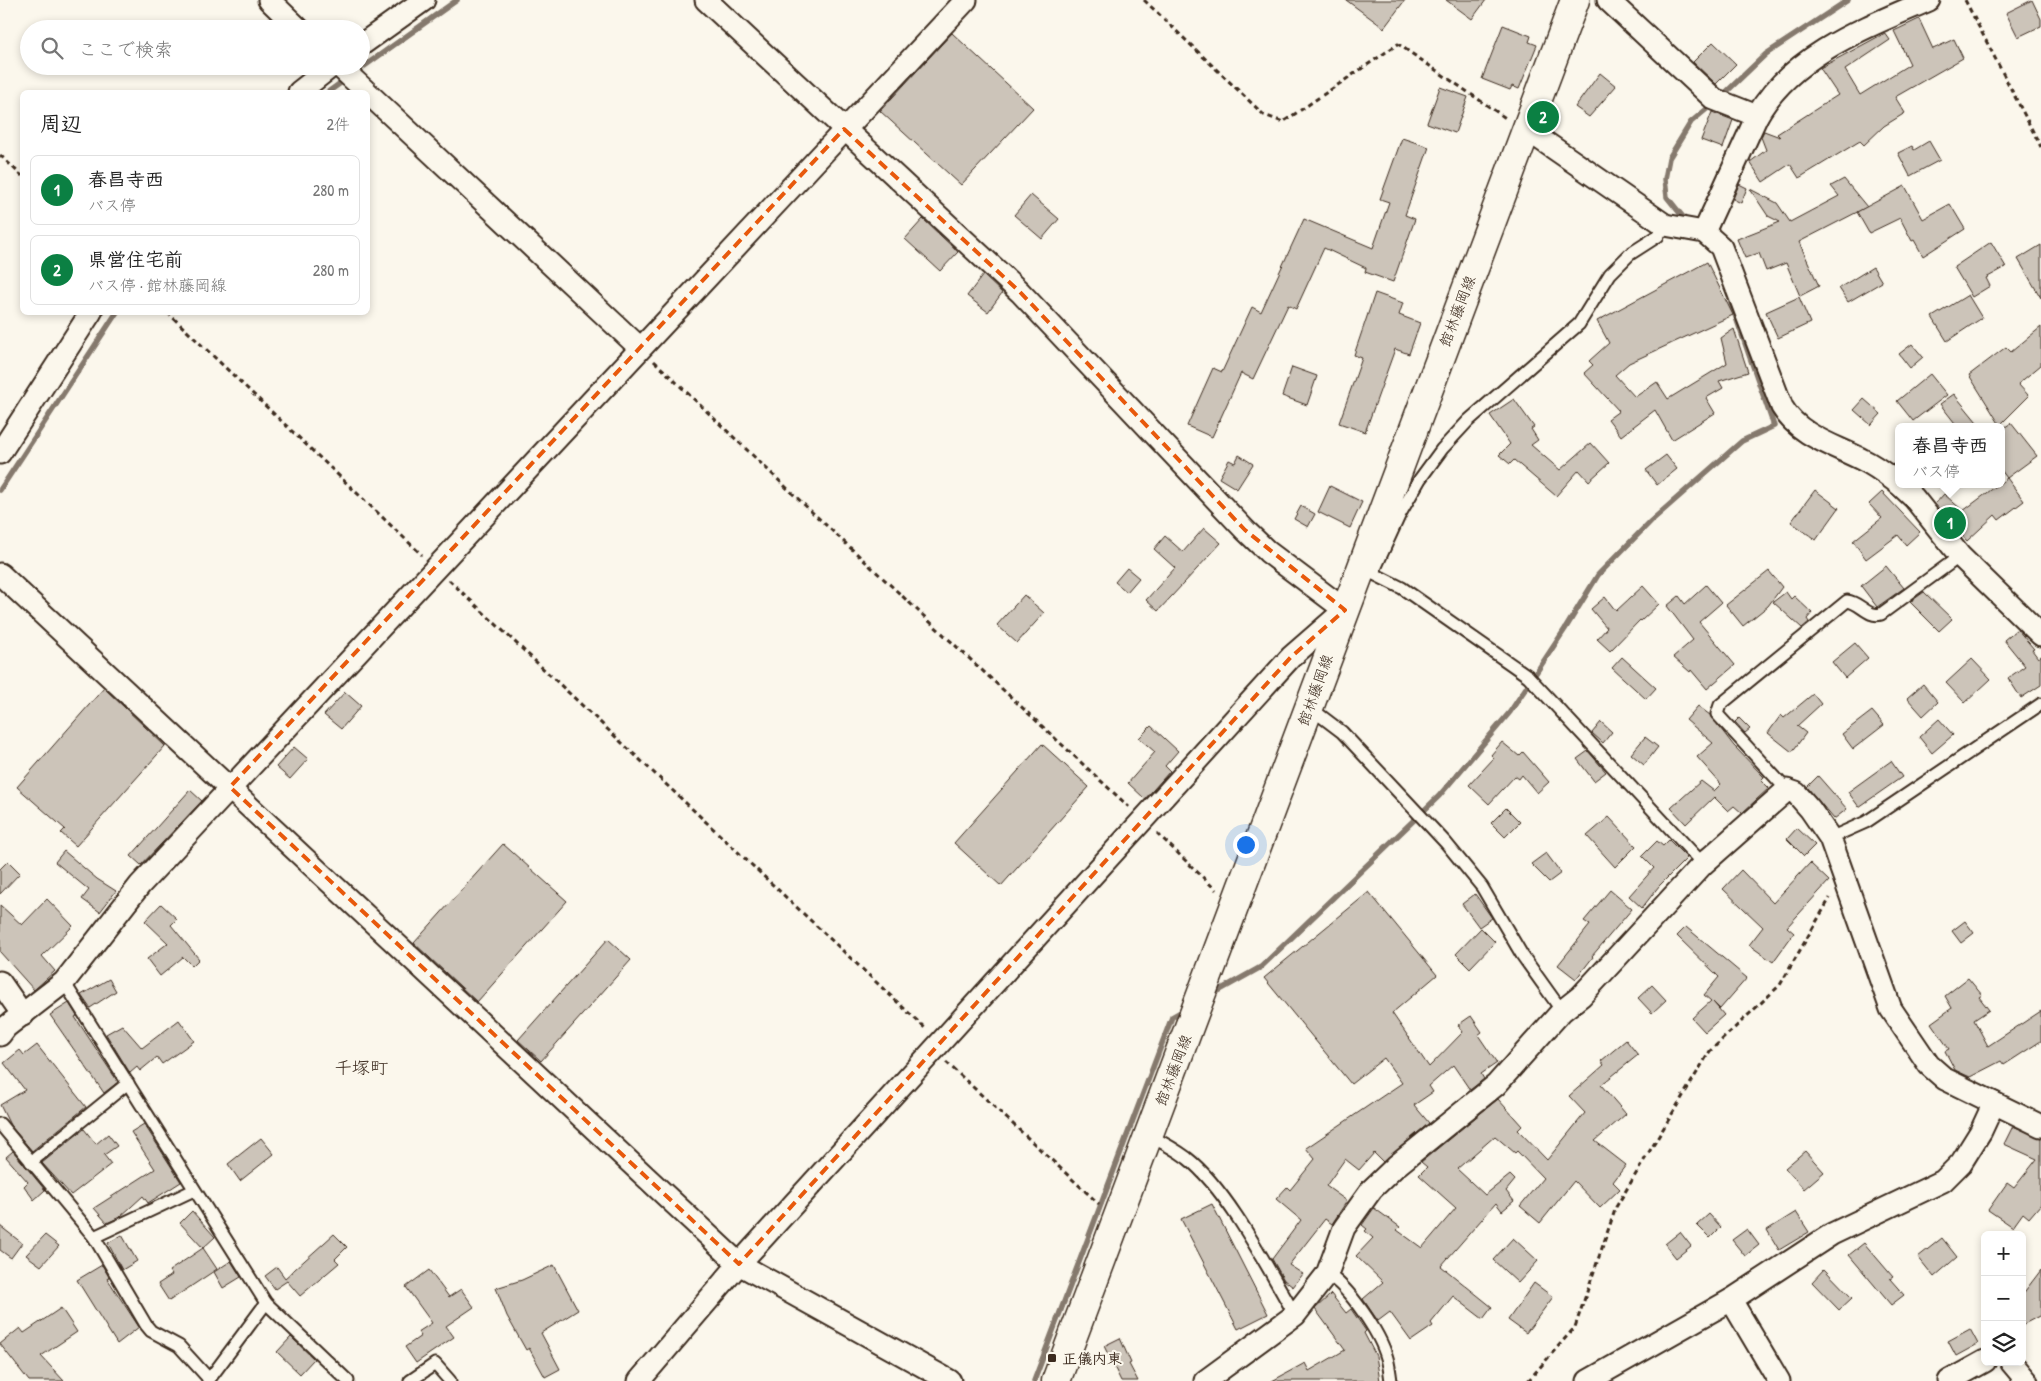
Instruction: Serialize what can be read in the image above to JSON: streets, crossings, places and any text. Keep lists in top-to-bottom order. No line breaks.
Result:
{"streets":{"main road":["館林藤岡線"]},"districts":["千塚町"],"places":{"transit":["正儀内東"]},"page":{"search":"ここで検索","heading":["周辺","2件"],"pins":["2","1"],"list":[{"mark":"1","name":"春昌寺西","note":"バス停","value":"280 m"},{"mark":"2","name":"県営住宅前","note":"バス停 · 館林藤岡線","value":"280 m"}],"popup":["春昌寺西","バス停"],"map_buttons":["+","−"]}}
